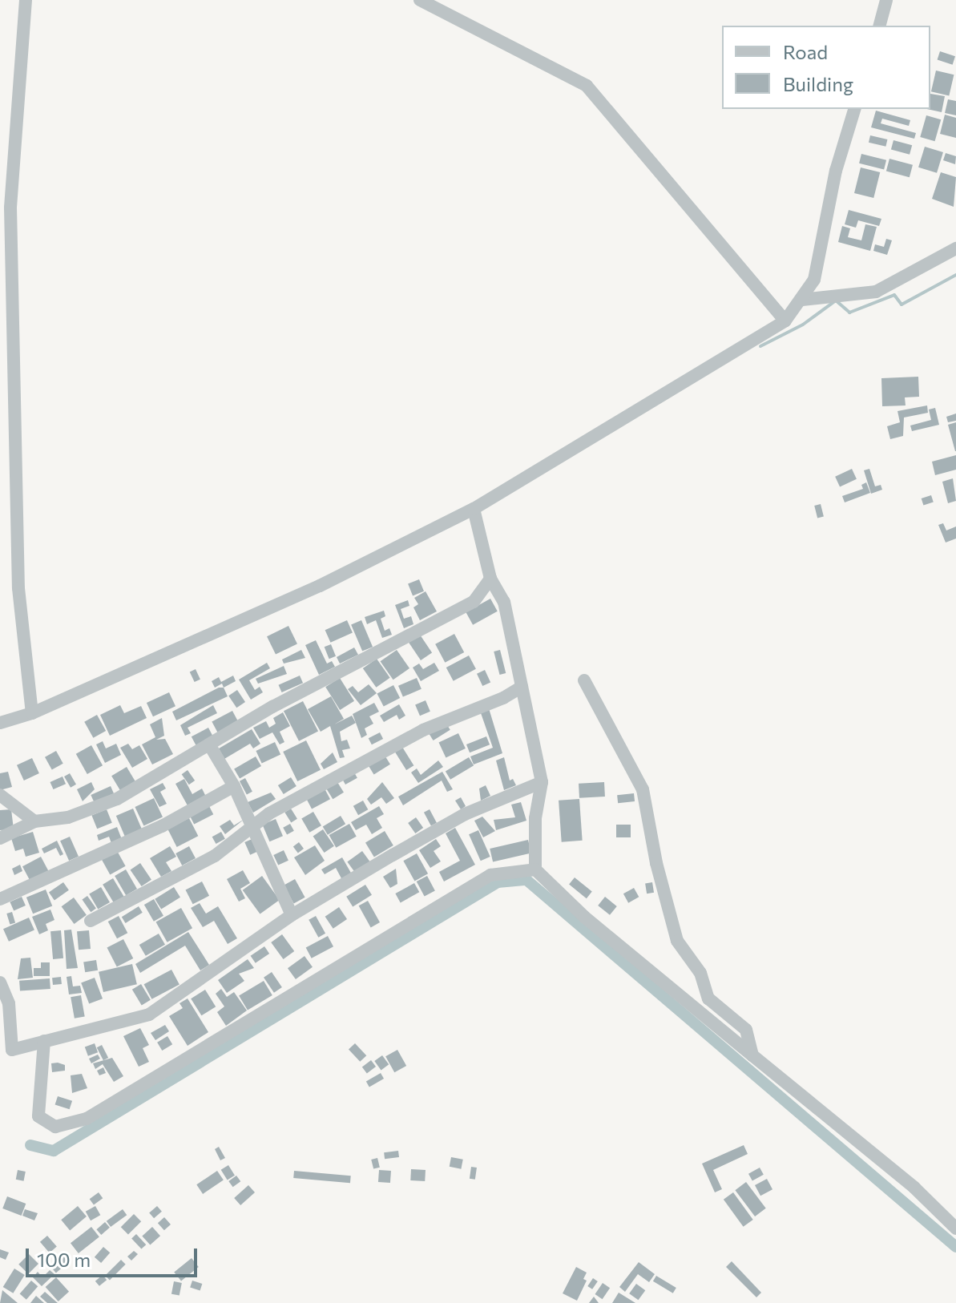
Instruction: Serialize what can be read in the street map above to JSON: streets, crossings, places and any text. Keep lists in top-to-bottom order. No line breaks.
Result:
{"legend":["Road","Building"],"scale_bar":"100 m"}
